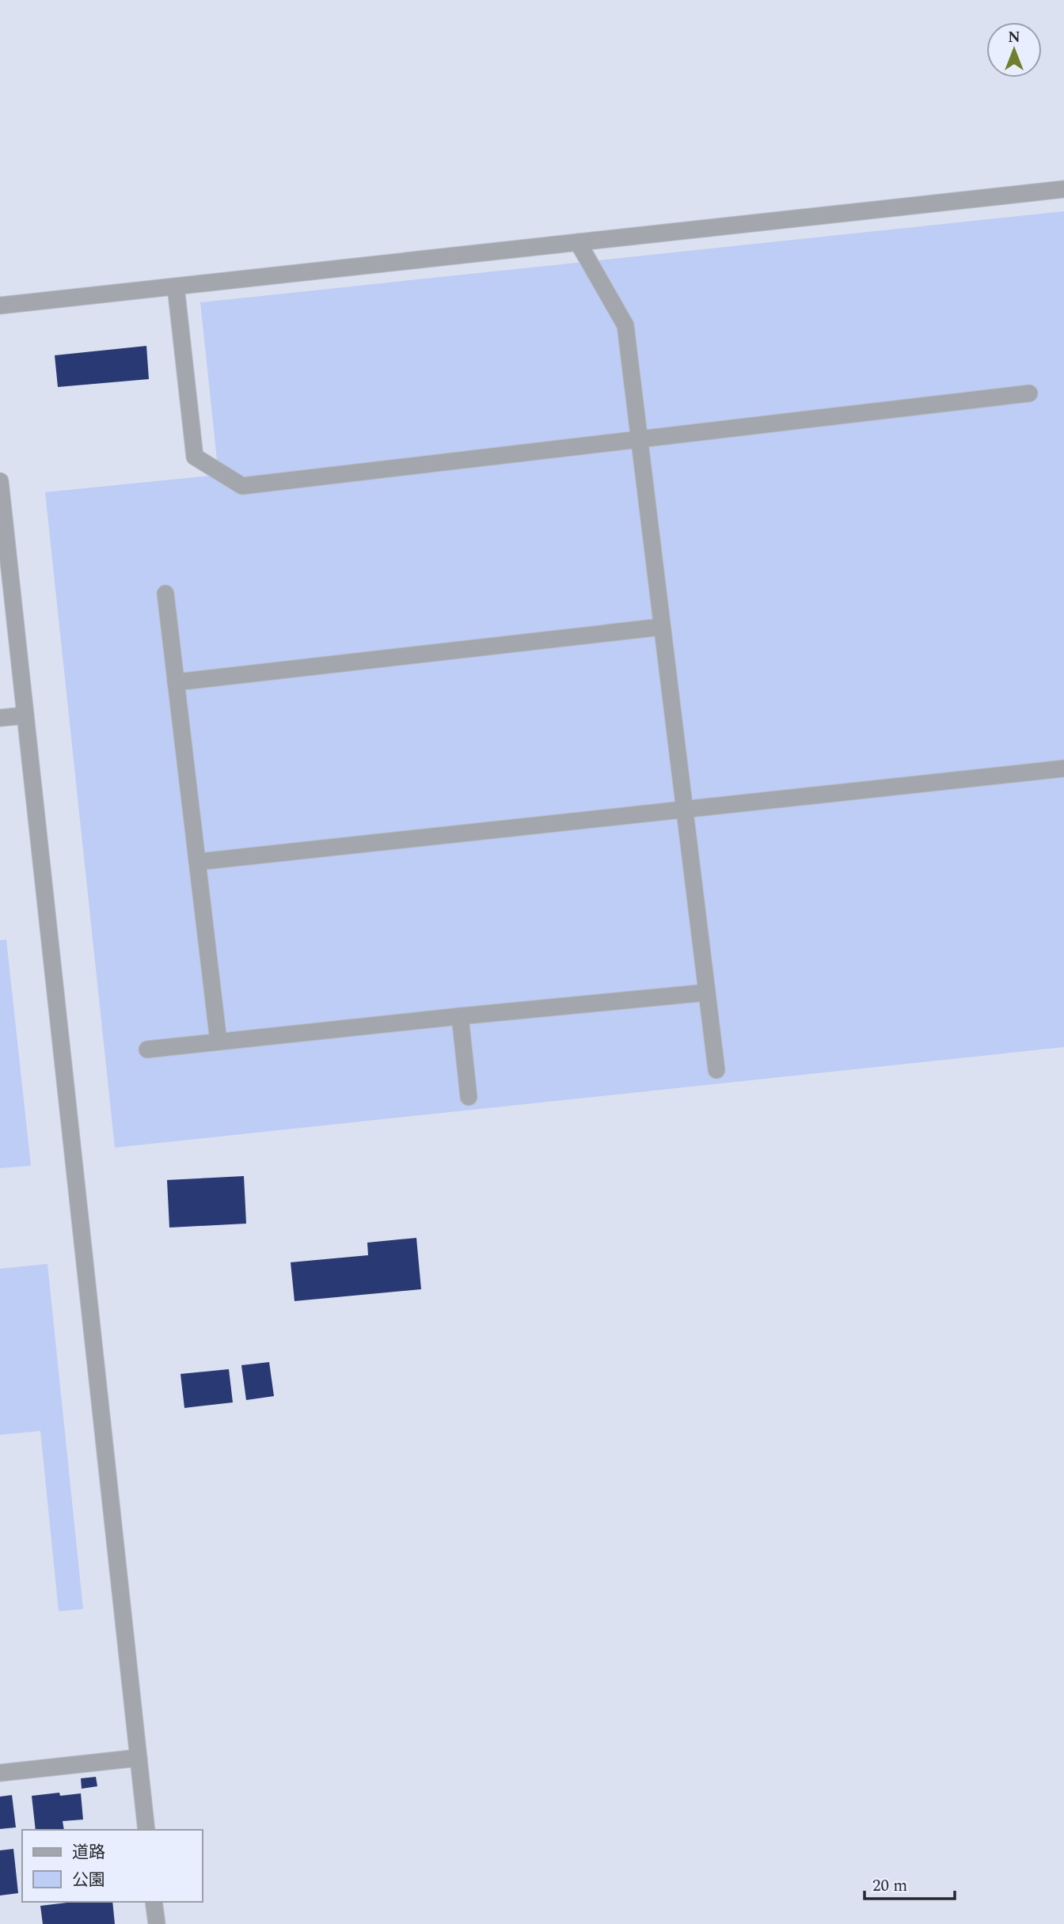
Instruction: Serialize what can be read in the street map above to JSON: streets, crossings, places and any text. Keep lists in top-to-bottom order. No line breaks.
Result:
{"legend":["道路","公園"],"scale_bar":"20 m","north":"top"}
